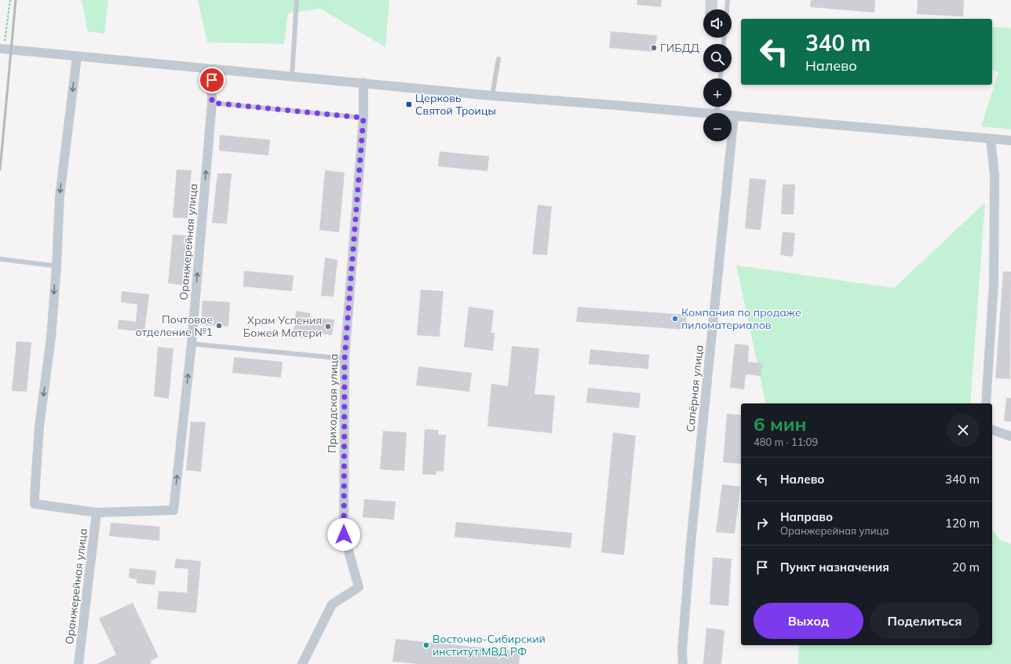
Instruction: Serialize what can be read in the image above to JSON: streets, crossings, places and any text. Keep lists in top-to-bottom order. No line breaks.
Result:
{"streets":{"street":["Оранжерейная улица","Сапёрная улица","Приходская улица"]},"one_way":["Оранжерейная улица"],"places":{"other":["ГИБДД","Компания по продаже пиломатериалов","Почтовое отделение №1","Храм Успения Божей Матери","Восточно-Сибирский институт МВД РФ"],"transit":["Церковь Святой Троицы"]},"page":{"map_buttons":["+","−"],"turn":["340 m","Налево"],"heading":["6 мин","480 m · 11:09"],"list":[{"name":"Налево","value":"340 m"},{"name":"Направо","note":"Оранжерейная улица","value":"120 m"},{"name":"Пункт назначения","value":"20 m"}],"buttons":["Выход","Поделиться"]}}
